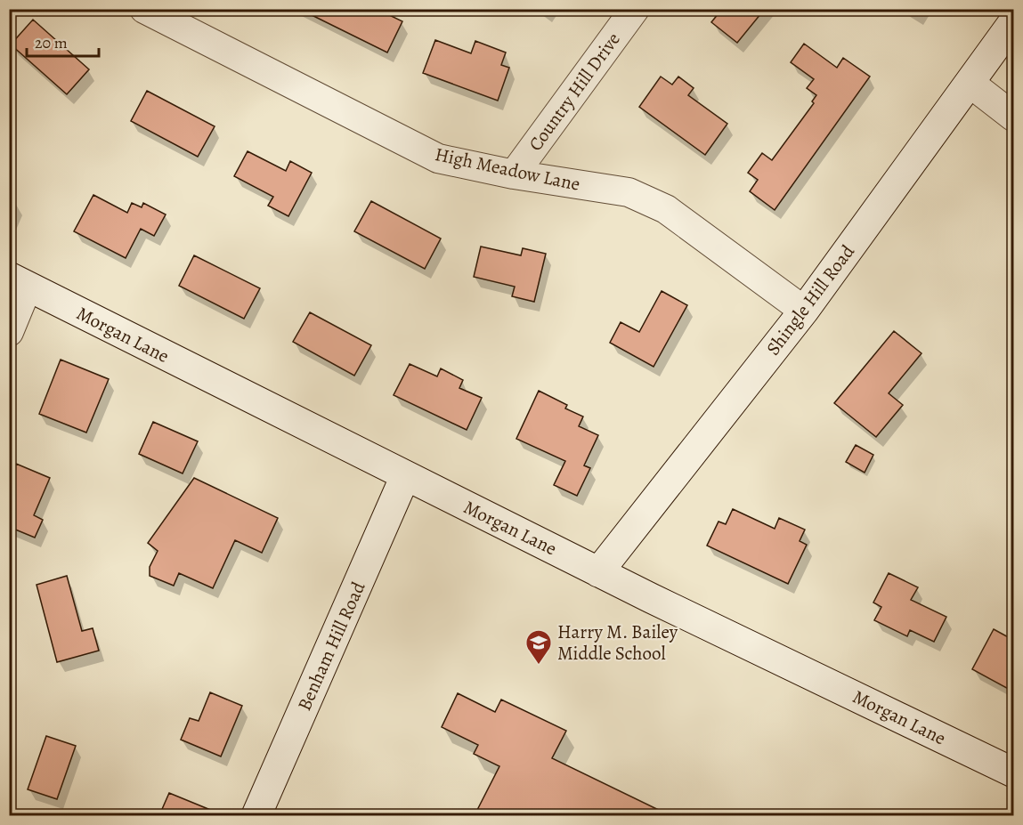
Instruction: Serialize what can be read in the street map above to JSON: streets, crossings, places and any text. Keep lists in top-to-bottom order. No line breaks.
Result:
{"streets":{"street":["Country Hill Drive","High Meadow Lane","Shingle Hill Road","Morgan Lane","Benham Hill Road"]},"crossings":[["Country Hill Drive","High Meadow Lane"],["High Meadow Lane","Shingle Hill Road"],["Shingle Hill Road","Morgan Lane"],["Morgan Lane","Benham Hill Road"]],"places":{"school or university":["Harry M. Bailey Middle School"]},"scale_bar":"20 m"}
